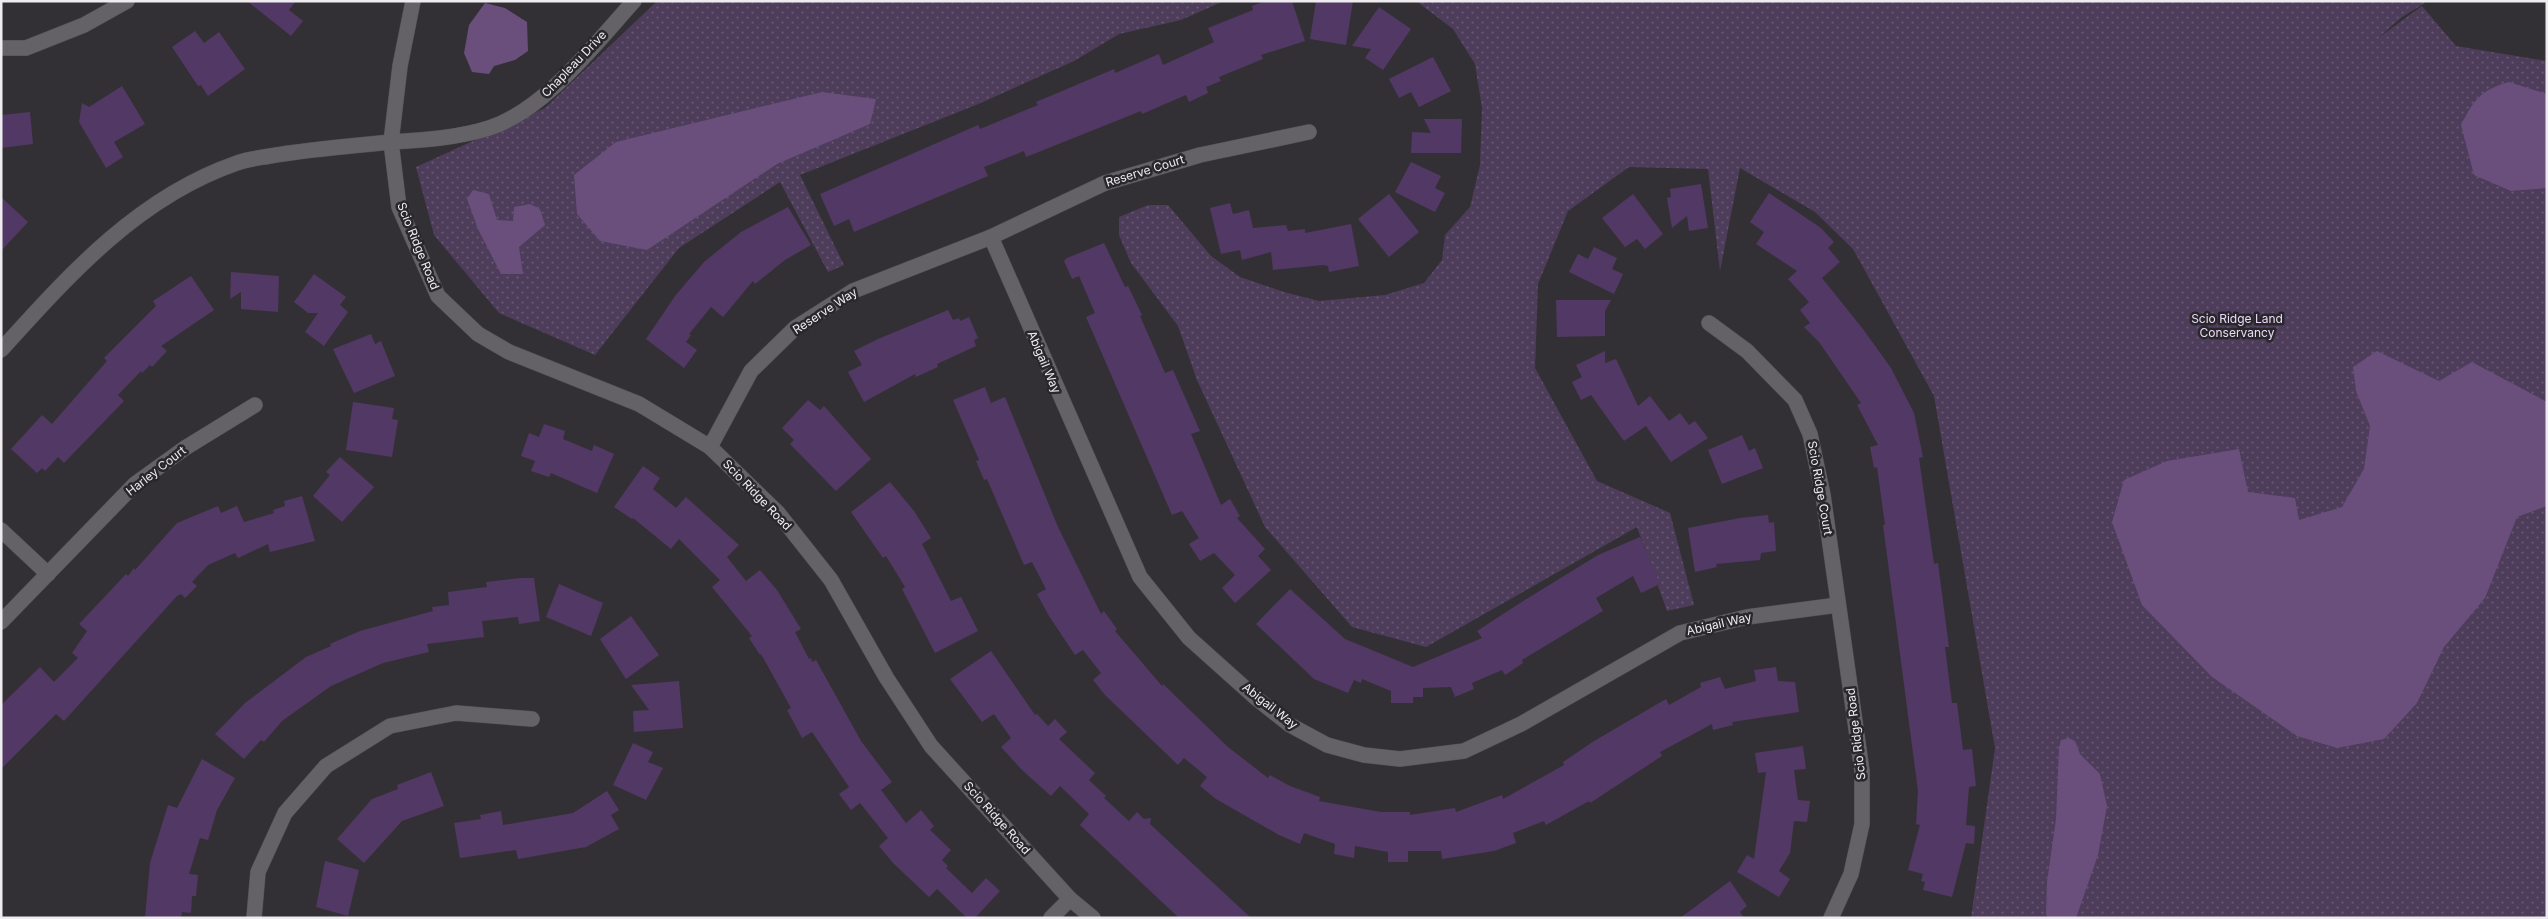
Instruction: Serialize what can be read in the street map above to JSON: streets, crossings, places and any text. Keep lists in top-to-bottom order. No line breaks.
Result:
{"streets":{"street":["Chapleau Drive","Reserve Court","Scio Ridge Road","Reserve Way","Abigail Way","Harley Court","Scio Ridge Court"]},"crossings":[["Chapleau Drive","Scio Ridge Road"],["Reserve Court","Reserve Way"],["Reserve Court","Abigail Way"],["Scio Ridge Road","Reserve Way"],["Scio Ridge Road","Abigail Way"],["Scio Ridge Road","Scio Ridge Court"],["Reserve Way","Abigail Way"],["Abigail Way","Scio Ridge Court"]],"parks":["Scio Ridge Land Conservancy"]}
